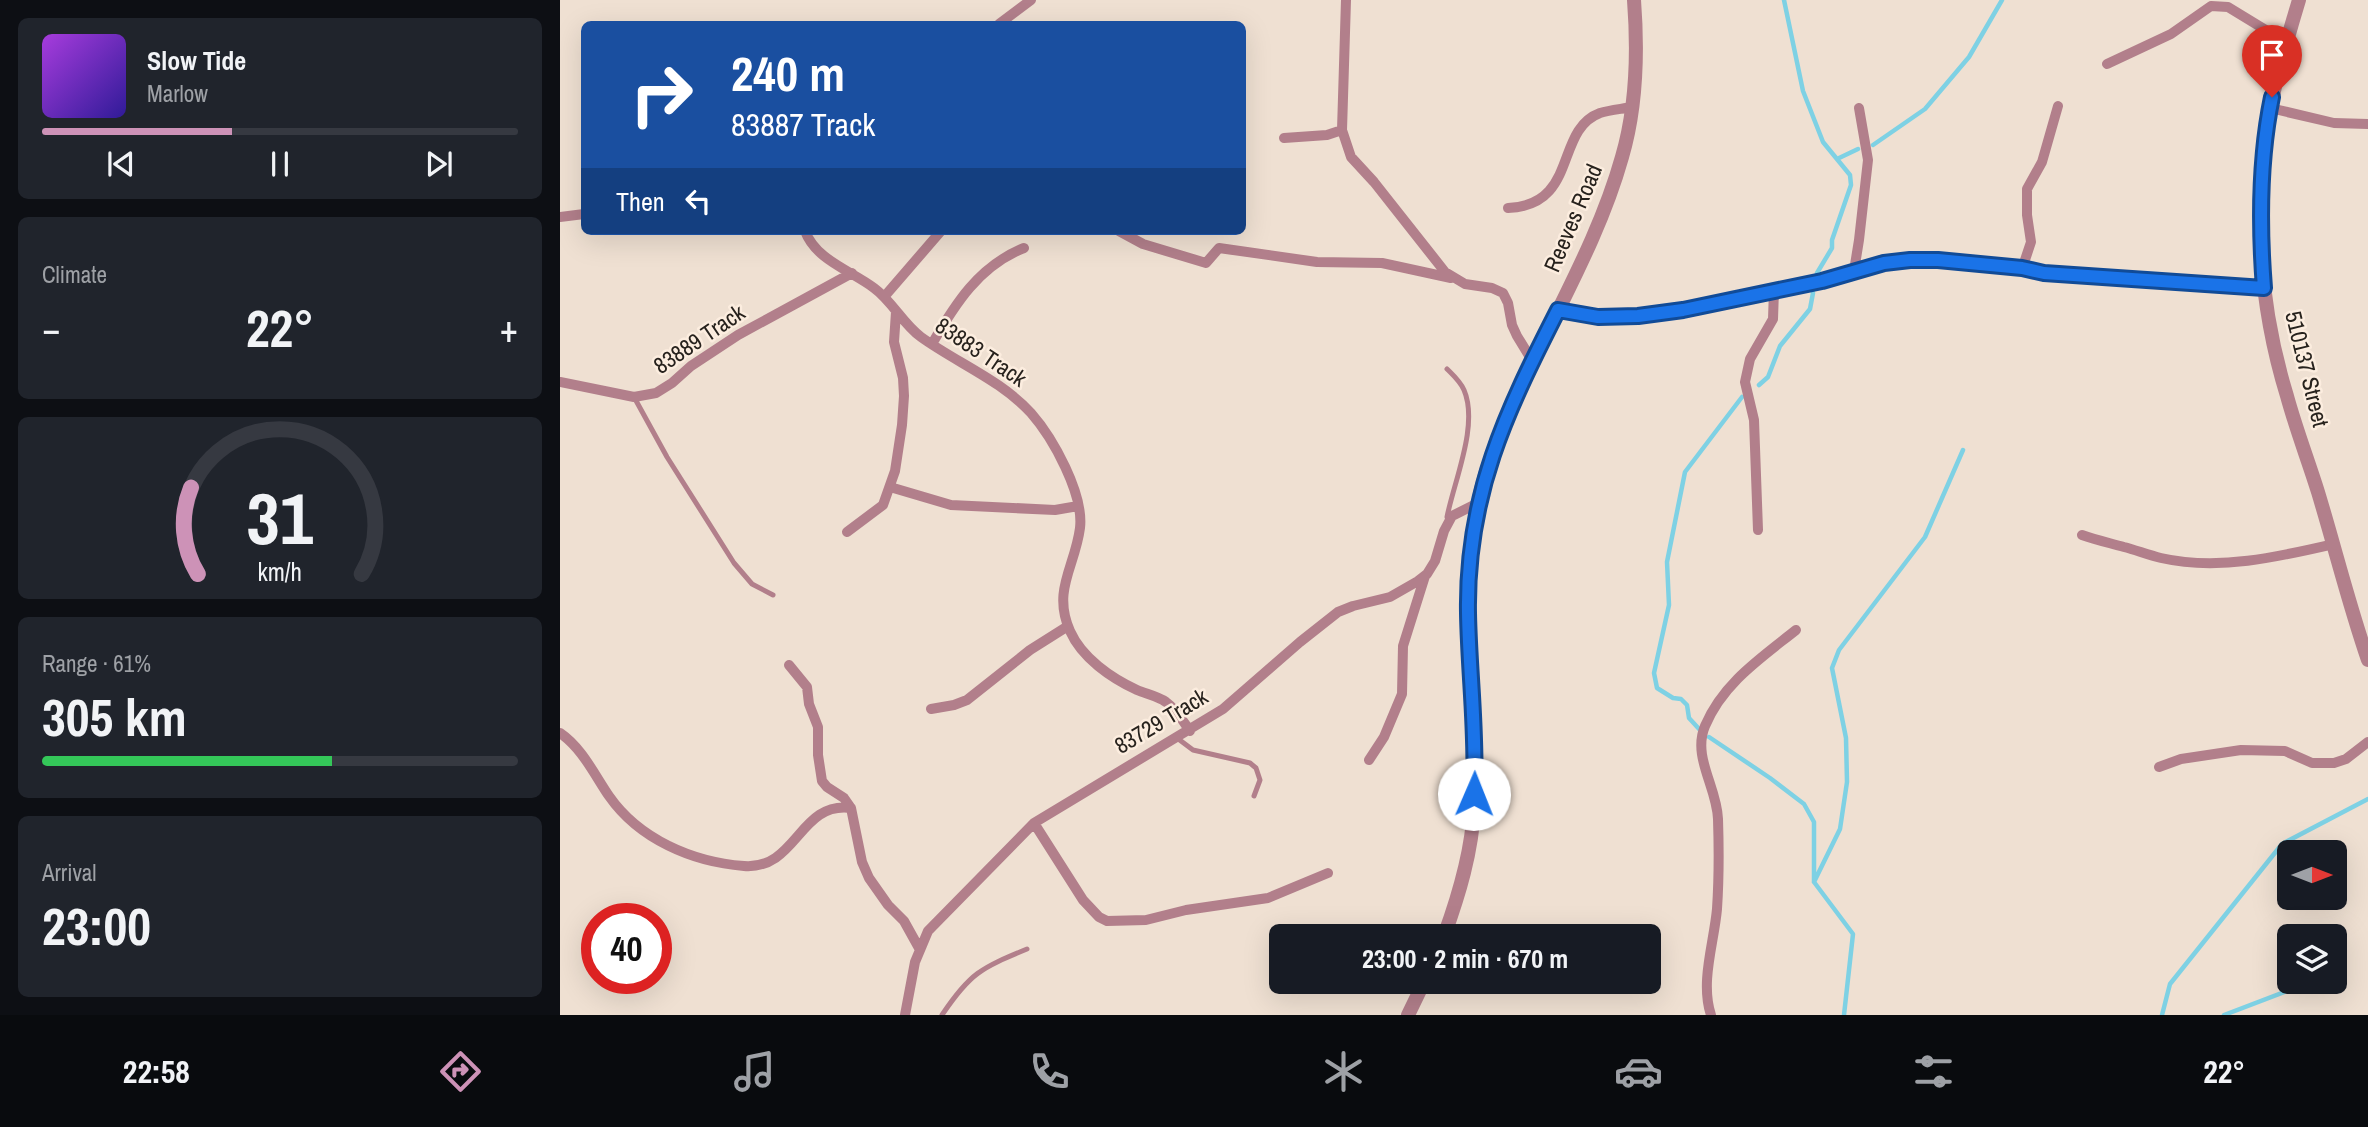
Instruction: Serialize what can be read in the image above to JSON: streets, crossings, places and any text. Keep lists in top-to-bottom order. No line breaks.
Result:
{"streets":{"street":["Reeves Road","83889 Track","83883 Track","510137 Street","83729 Track"]},"crossings":[["83889 Track","83883 Track"],["83883 Track","83729 Track"]],"north":"right","page":{"turn":["240 m","83887 Track"],"song":["Slow Tide","Marlow"],"then":"Then","tile":["Climate",["Range · 61%","305 km"],["Arrival","23:00"]],"heat":["−","22°","+"],"limit":"40","trip":"23:00 · 2 min · 670 m","tabs":["22:58","22°"],"gauge":["31","km/h"]}}
